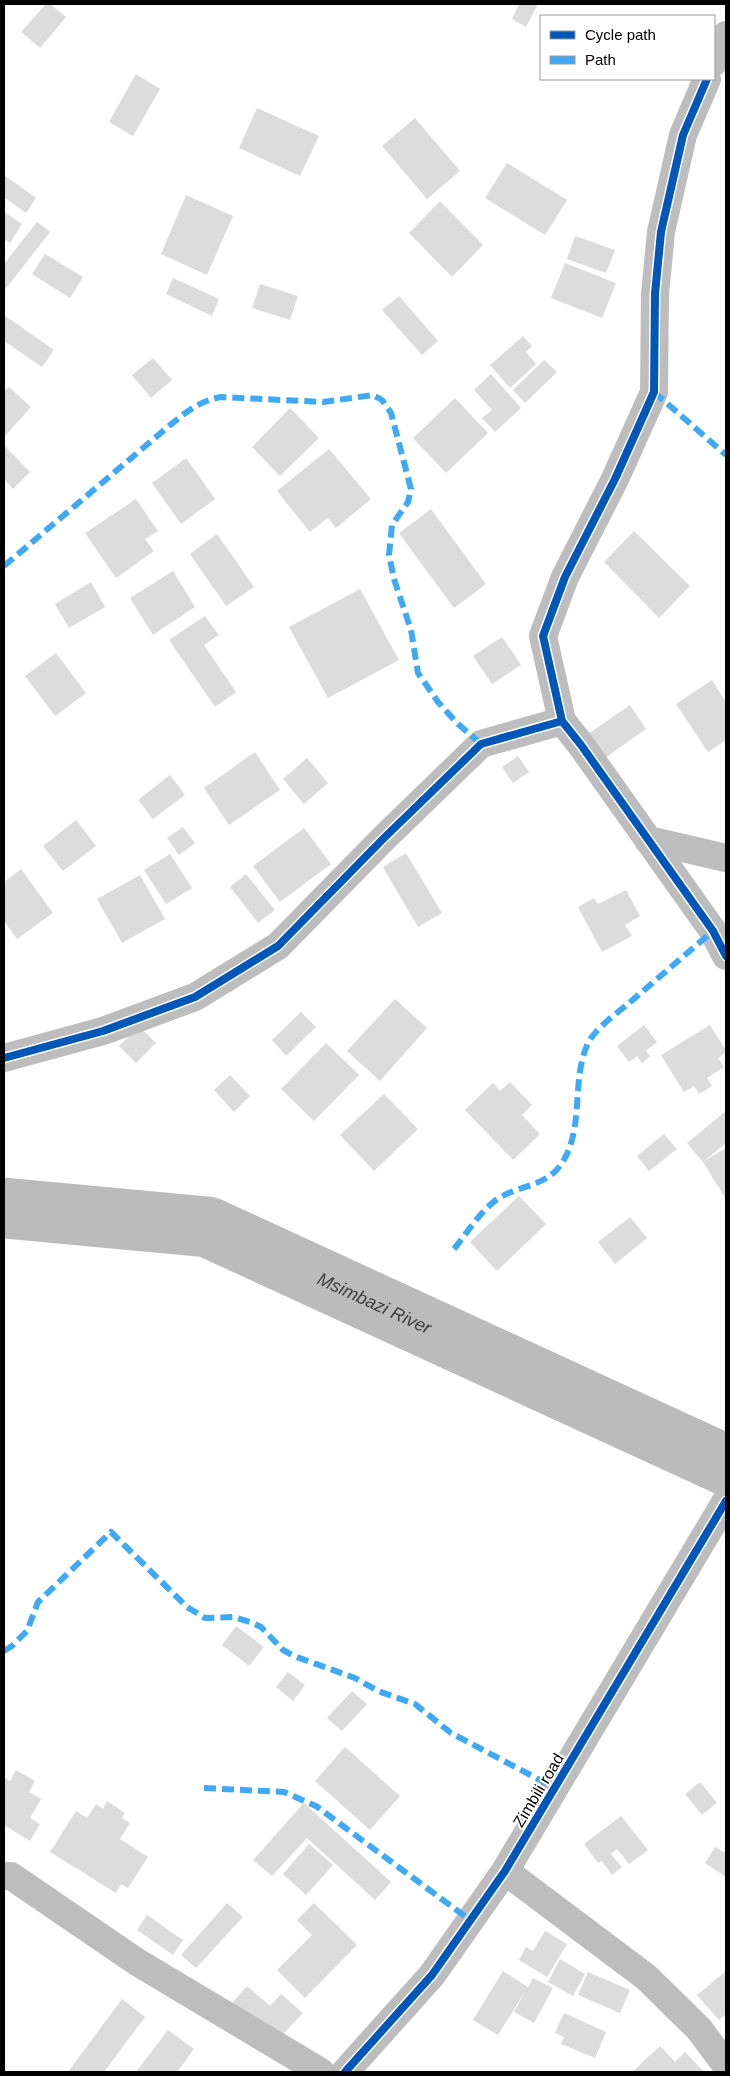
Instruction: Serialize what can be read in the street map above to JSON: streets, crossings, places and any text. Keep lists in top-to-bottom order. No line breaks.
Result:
{"streets":{"street":["Zimbili road"]},"water":["Msimbazi River"],"legend":["Cycle path","Path"]}
